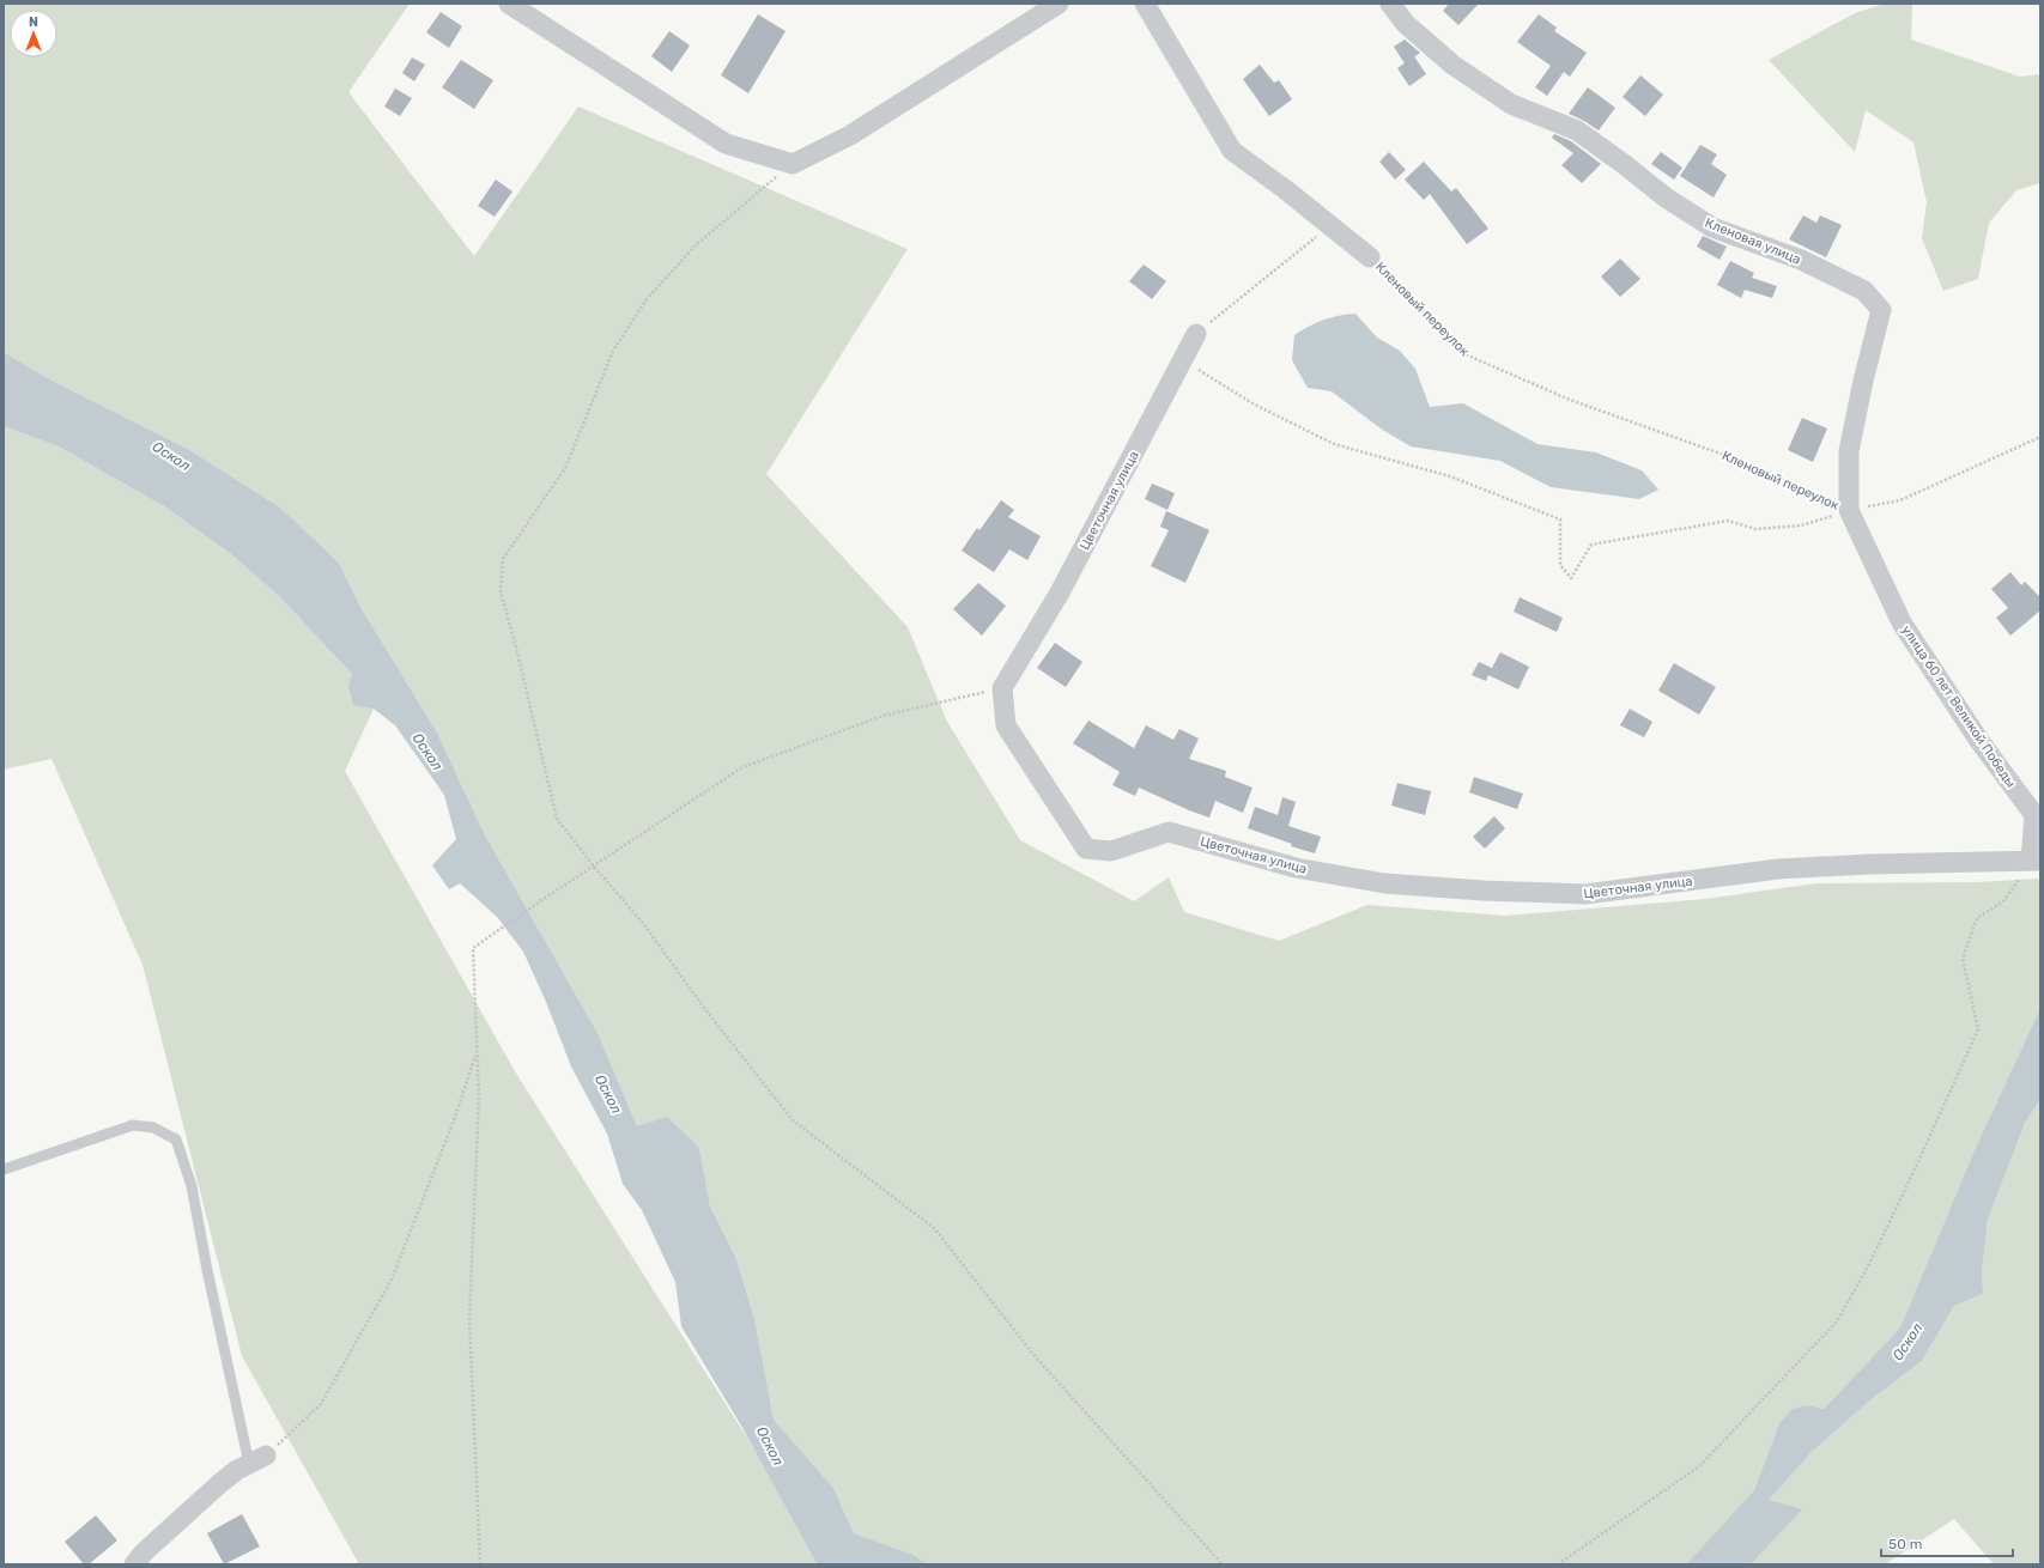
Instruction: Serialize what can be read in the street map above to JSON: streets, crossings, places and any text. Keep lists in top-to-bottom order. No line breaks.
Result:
{"streets":{"street":["Кленовая улица","Кленовый переулок","Цветочная улица","улица 60 лет Великой Победы"]},"crossings":[["Кленовая улица","Кленовый переулок"],["Кленовая улица","улица 60 лет Великой Победы"],["Кленовый переулок","улица 60 лет Великой Победы"]],"water":["Оскол"],"scale_bar":"50 m","north":"top"}
